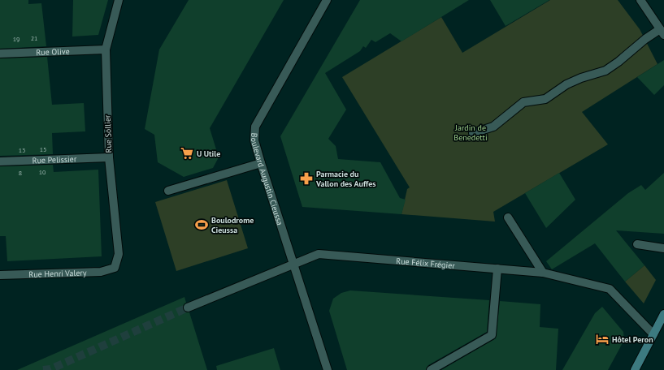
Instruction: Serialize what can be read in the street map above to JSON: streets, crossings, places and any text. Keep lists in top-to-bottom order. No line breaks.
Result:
{"streets":{"street":["Rue Olive","Rue Sollier","Rue Pelissier","Boulevard Augustin Cieussa","Rue Félix Frégier","Rue Henri Valery"]},"crossings":[["Rue Olive","Rue Sollier"],["Rue Sollier","Rue Pelissier"],["Rue Sollier","Rue Henri Valery"],["Boulevard Augustin Cieussa","Rue Félix Frégier"]],"parks":["Jardin de Benedetti"],"places":{"supermarket":["U Utile"],"pharmacy":["Parmacie du Vallon des Auffes"],"sports":["Boulodrome Cieussa"],"hotel":["Hôtel Peron"]},"house_numbers":["21","19","15","13","10","8"]}
